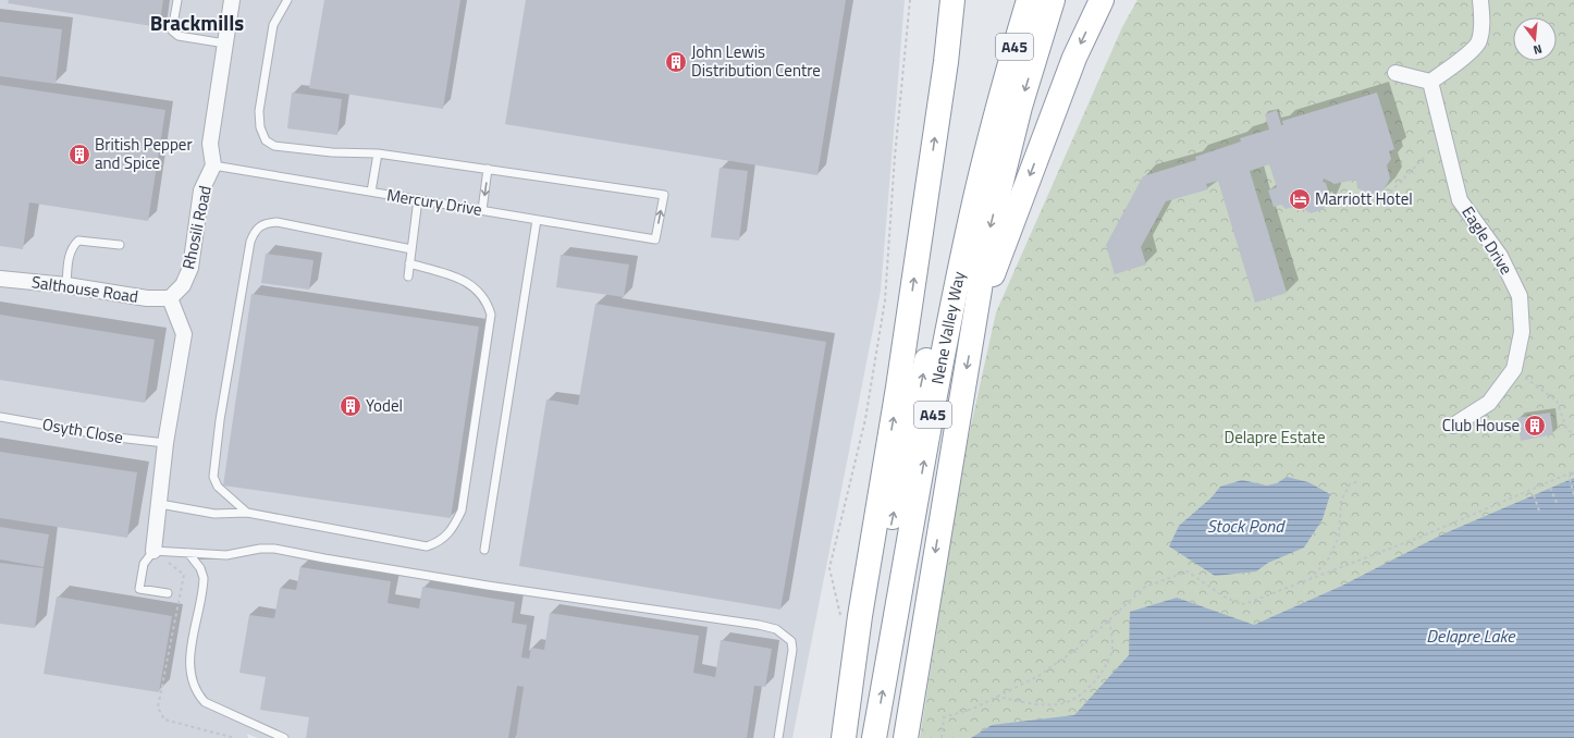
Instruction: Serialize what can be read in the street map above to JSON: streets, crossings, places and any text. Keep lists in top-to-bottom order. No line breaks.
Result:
{"streets":{"highway":["A45","Nene Valley Way"],"street":["Rhosili Road","Eagle Drive","Salthouse Road"],"lane":["Mercury Drive","Osyth Close"]},"crossings":[["Mercury Drive","Rhosili Road"],["Rhosili Road","Salthouse Road"]],"districts":["Brackmills"],"water":["Stock Pond","Delapre Lake"],"parks":["Delapre Estate"],"places":{"building":["John Lewis Distribution Centre","British Pepper and Spice","Yodel","Club House"],"hotel":["Marriott Hotel"]},"north":"bottom"}
